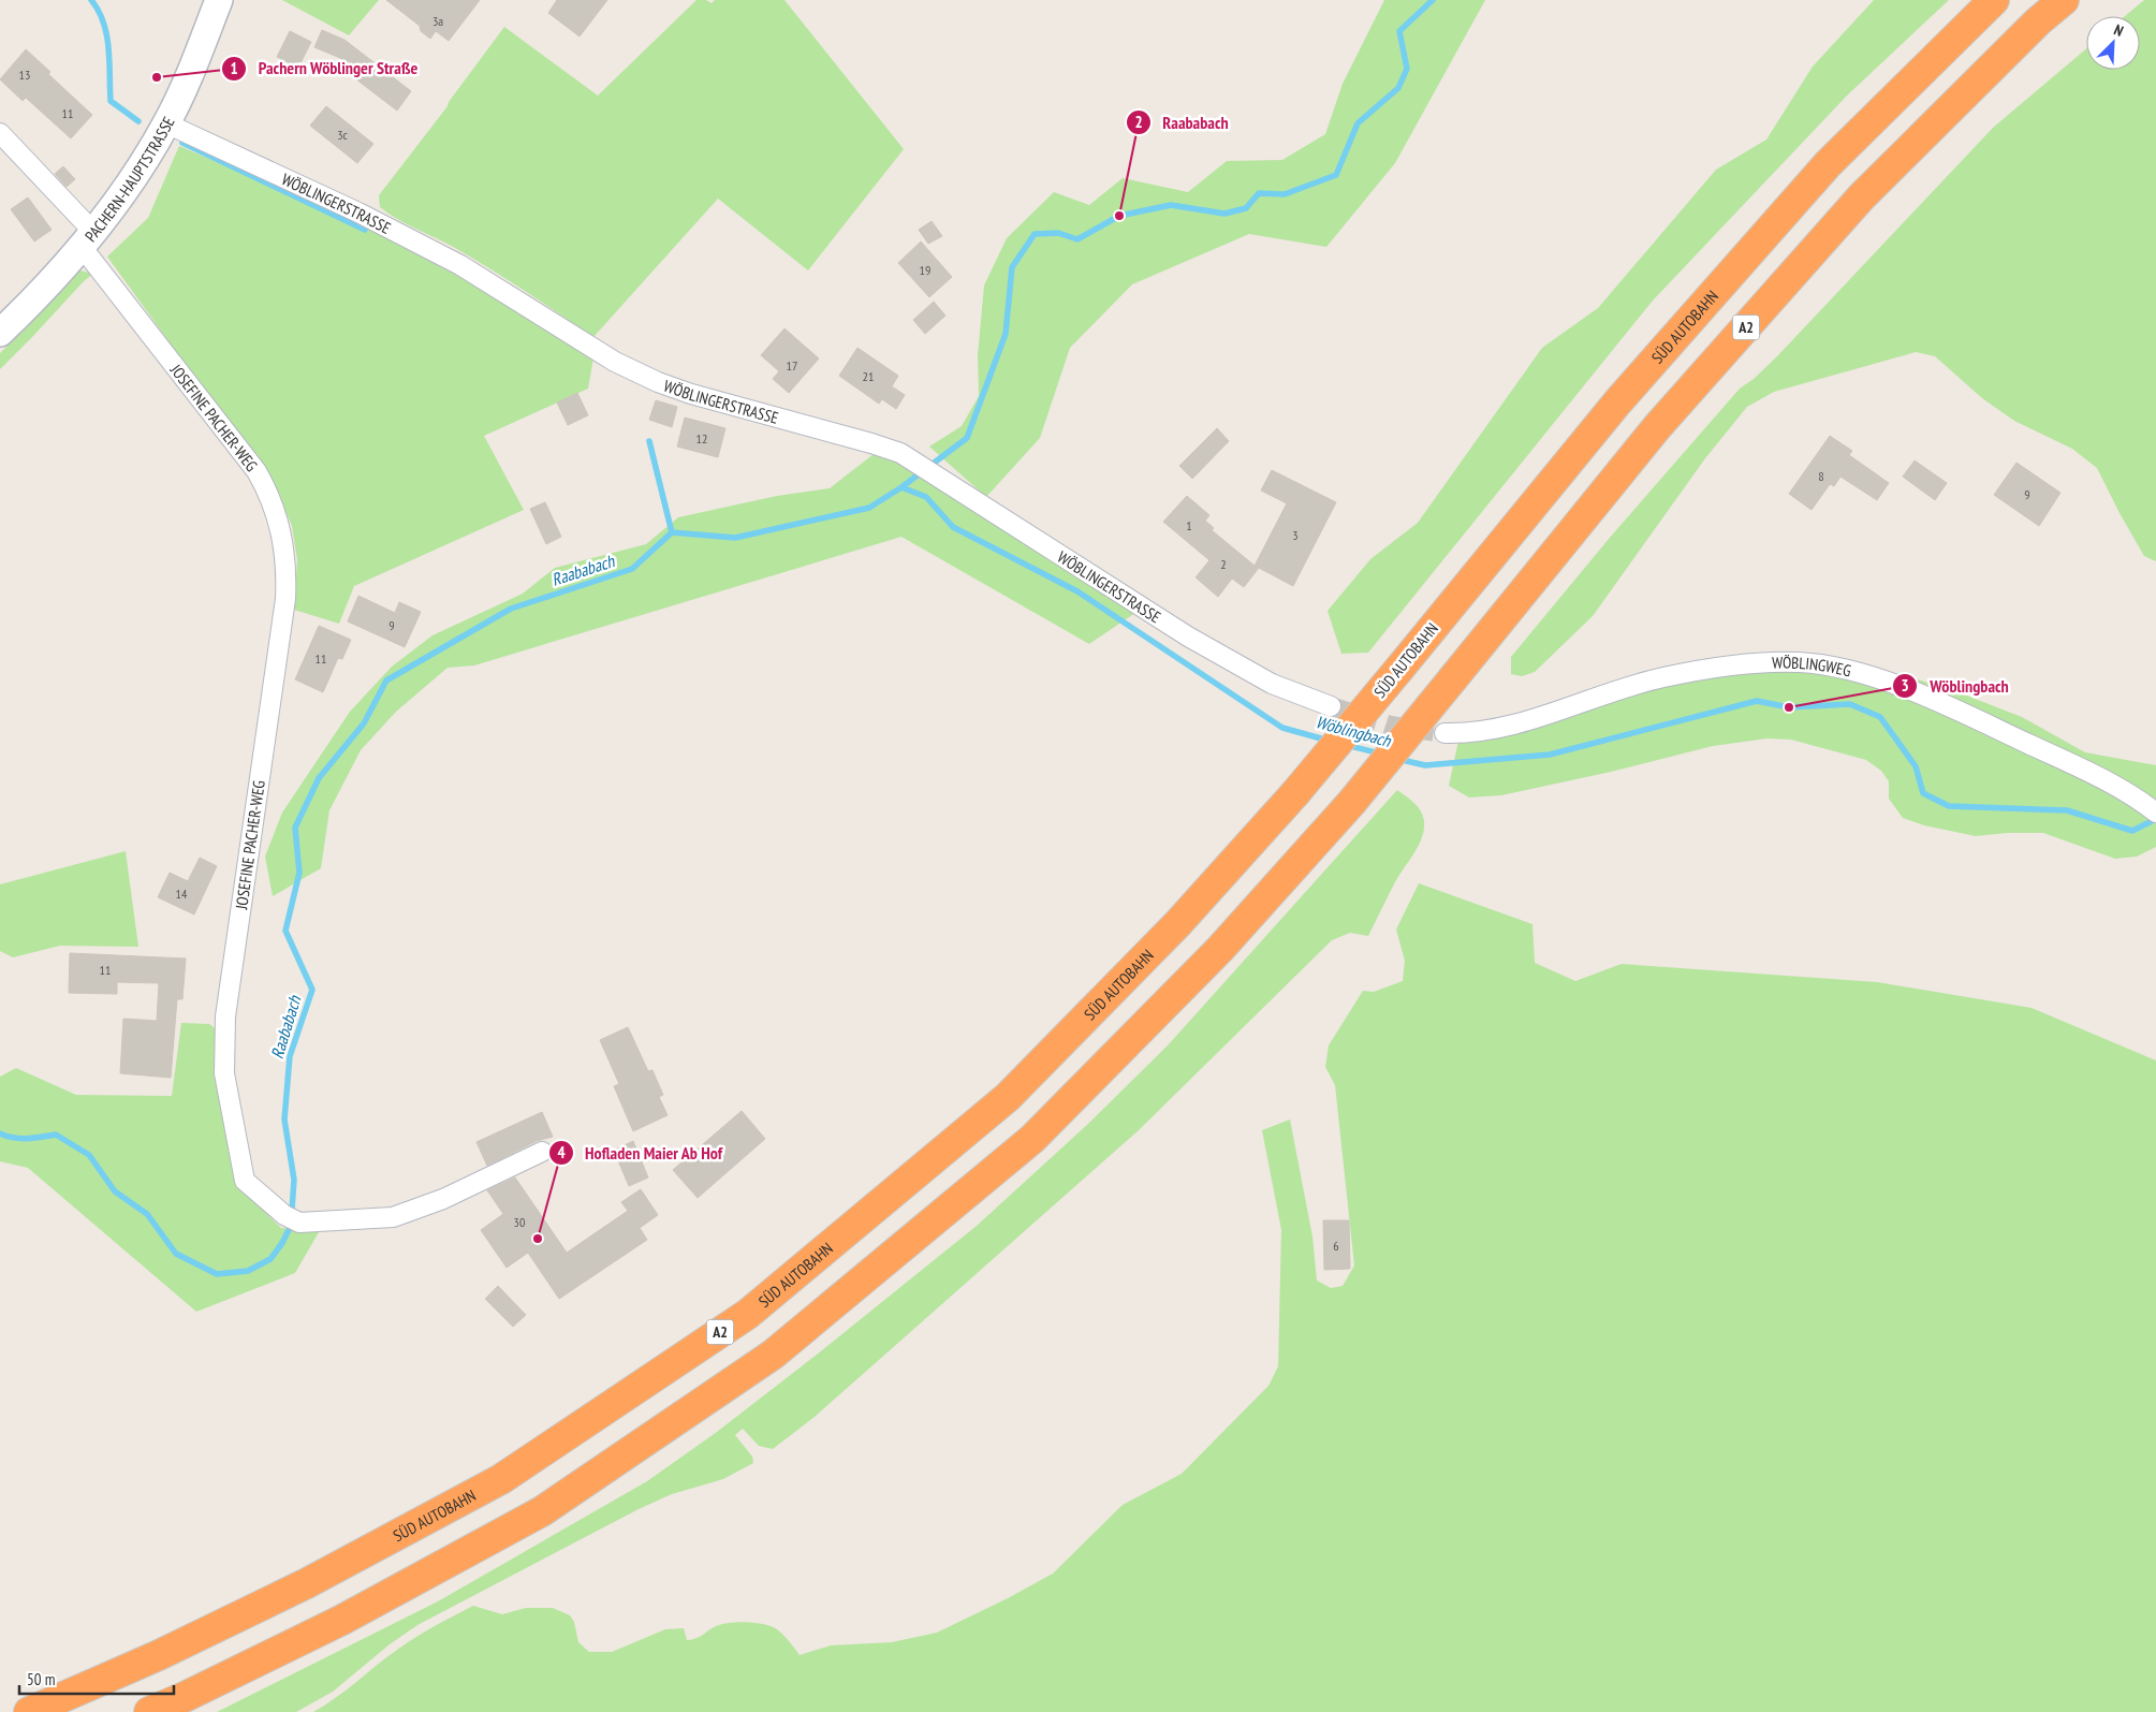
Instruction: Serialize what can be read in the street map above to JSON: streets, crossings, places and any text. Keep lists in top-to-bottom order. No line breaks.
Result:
{"streets":{"highway":["SÜD AUTOBAHN","A2"],"main road":["PACHERN-HAUPTSTRASSE"],"street":["WÖBLINGERSTRASSE","JOSEFINE PACHER-WEG","WÖBLINGWEG"]},"crossings":[["PACHERN-HAUPTSTRASSE","WÖBLINGERSTRASSE"],["PACHERN-HAUPTSTRASSE","JOSEFINE PACHER-WEG"]],"water":["Raababach","Wöblingbach"],"places":["Pachern Wöblinger Straße","Raababach","Wöblingbach","Hofladen Maier Ab Hof"],"house_numbers":["3a","13","11","3c","19","17","21","12","8","9","1","3","2","9","11","14","11","30","6"],"scale_bar":"50 m","north":"top right"}
